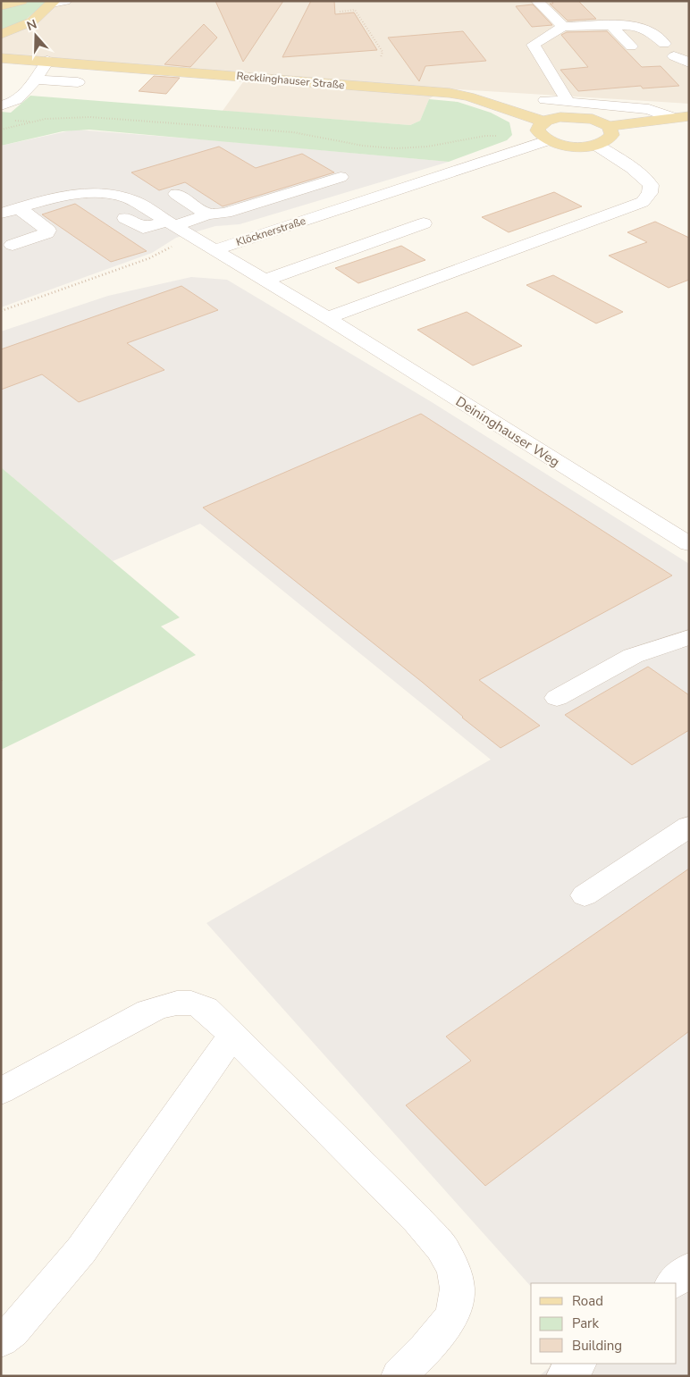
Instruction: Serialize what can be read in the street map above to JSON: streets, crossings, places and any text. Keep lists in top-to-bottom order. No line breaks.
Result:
{"streets":{"main road":["Recklinghauser Straße"],"street":["Klöcknerstraße","Deininghauser Weg"]},"crossings":[["Klöcknerstraße","Deininghauser Weg"]],"legend":["Road","Park","Building"],"north":"top"}
